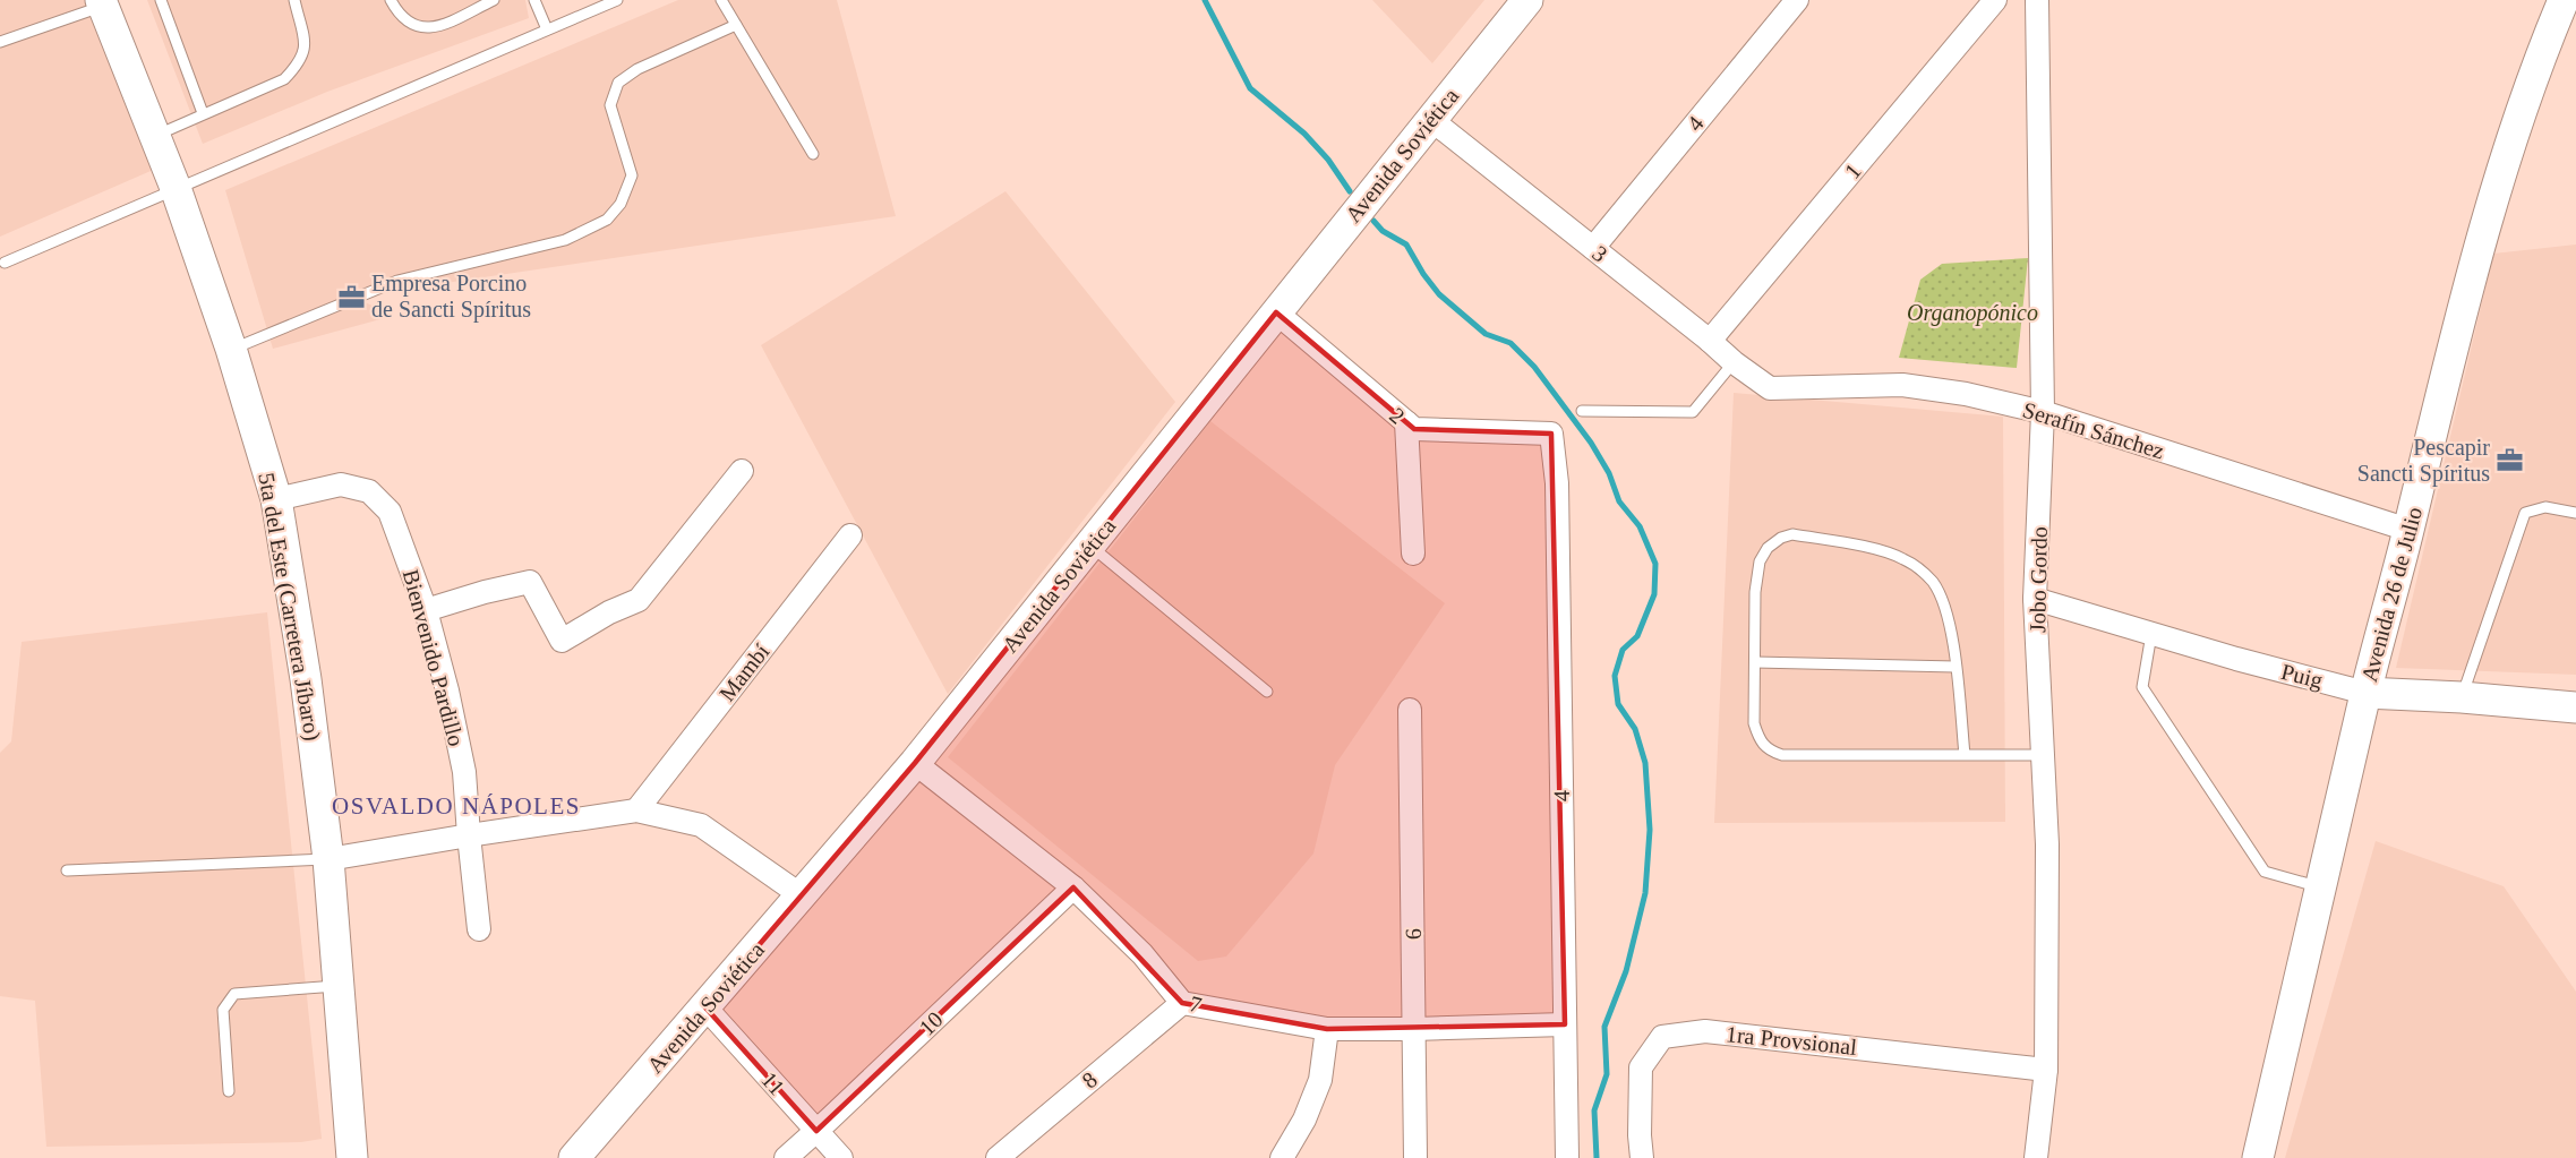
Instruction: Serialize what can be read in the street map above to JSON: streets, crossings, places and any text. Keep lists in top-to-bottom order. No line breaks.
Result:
{"streets":{"main road":["Avenida Soviética","Avenida 26 de Julio","5ta del Este (Carretera Jíbaro)","Puig"],"street":["4","1","3","2","Serafín Sánchez","Jobo Gordo","Bienvenido Pardillo","Mambí","6","7","10","1ra Provsional","8","11"]},"crossings":[["4","3"],["4","2"],["4","7"],["Avenida Soviética","3"],["Avenida Soviética","2"],["Avenida Soviética","7"],["Avenida Soviética","11"],["1","3"],["3","Serafín Sánchez"],["Serafín Sánchez","Jobo Gordo"],["Serafín Sánchez","Avenida 26 de Julio"],["Jobo Gordo","Puig"],["Jobo Gordo","1ra Provsional"],["Avenida 26 de Julio","Puig"],["5ta del Este (Carretera Jíbaro)","Bienvenido Pardillo"],["6","7"],["7","10"],["7","8"],["10","11"]],"districts":["OSVALDO NÁPOLES"],"parks":["Organopónico"],"places":{"office":["Empresa Porcino de Sancti Spíritus","Pescapir Sancti Spíritus"]}}
